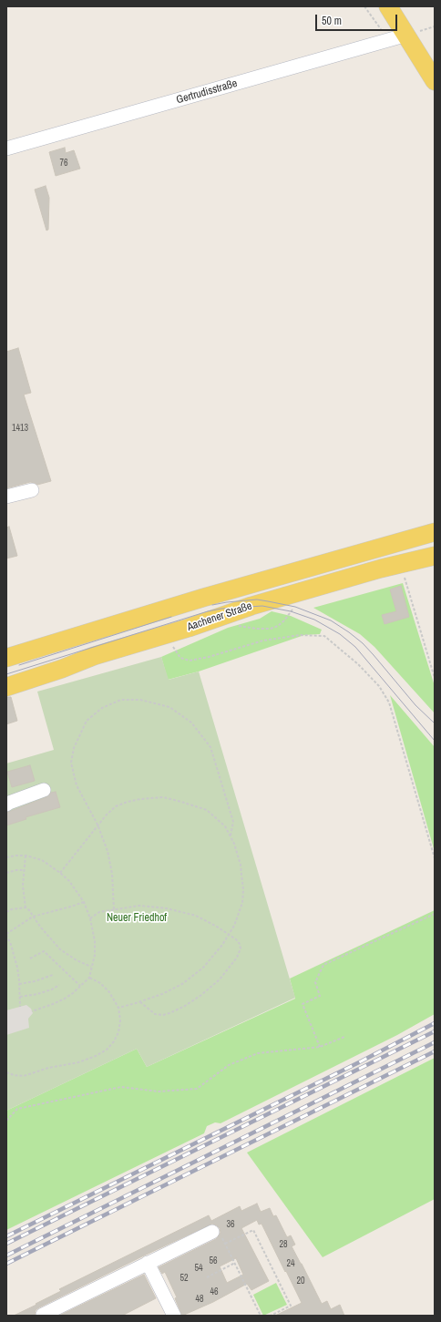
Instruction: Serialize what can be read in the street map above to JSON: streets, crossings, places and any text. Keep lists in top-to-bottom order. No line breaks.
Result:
{"streets":{"main road":["Aachener Straße"],"lane":["Gertrudisstraße"]},"parks":["Neuer Friedhof"],"house_numbers":["76","1413","36","28","56","24","54","52","20","46","48"],"scale_bar":"50 m"}
